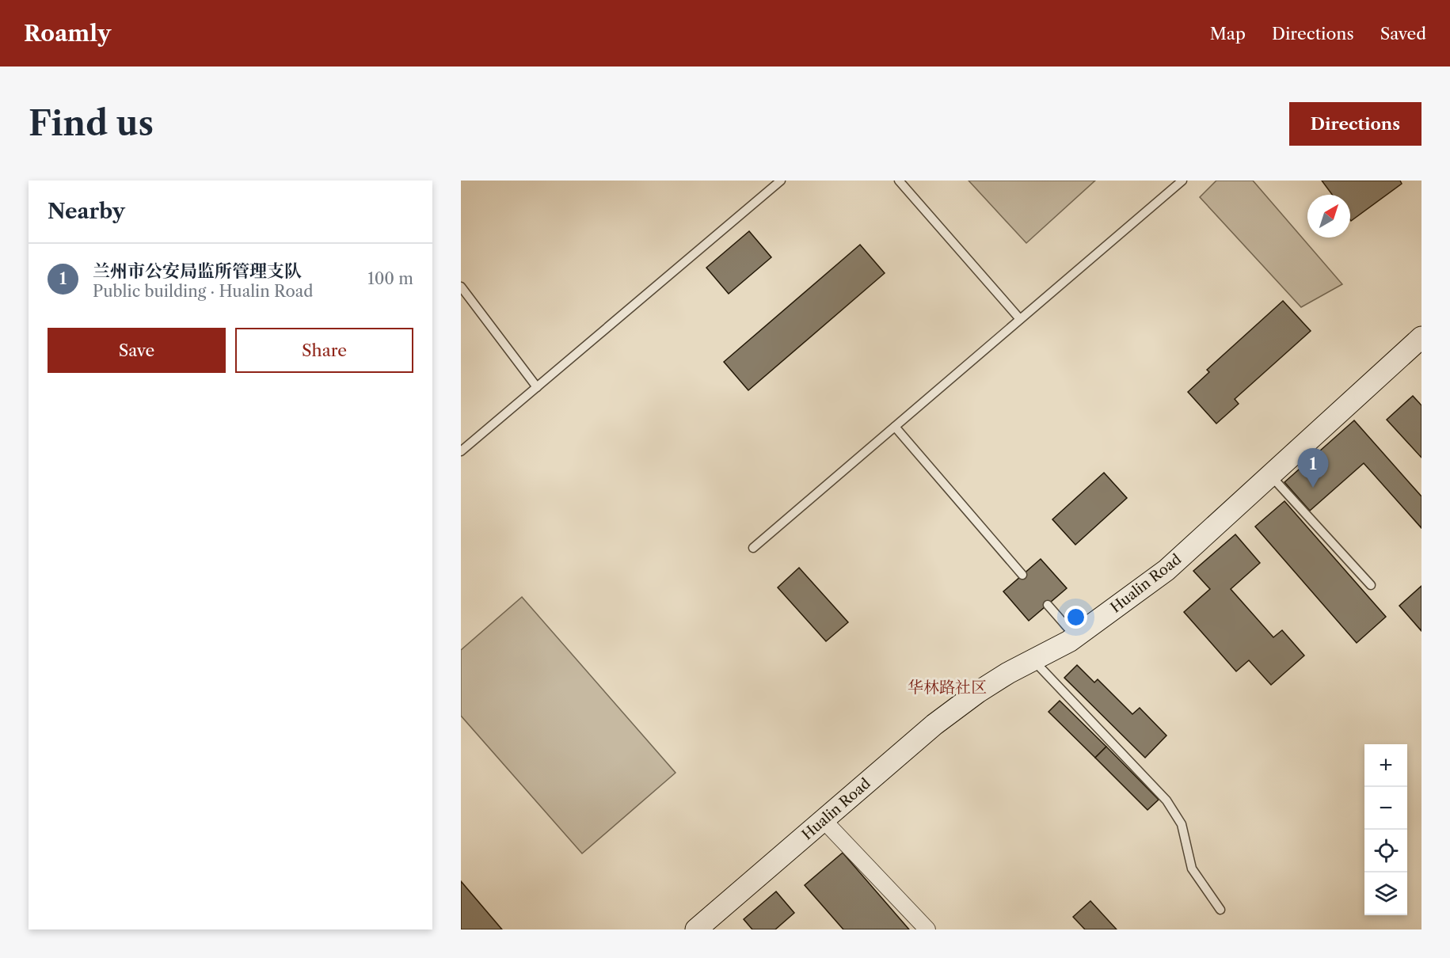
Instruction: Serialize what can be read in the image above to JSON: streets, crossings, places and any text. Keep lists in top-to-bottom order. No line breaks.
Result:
{"streets":{"street":["Hualin Road"]},"districts":["华林路社区"],"north":"top right","page":{"header":"Roamly","nav":["Map","Directions","Saved"],"buttons":["Directions",["Save","Share"]],"title":"Find us","heading":"Nearby","list":[{"mark":"1","name":"兰州市公安局监所管理支队","note":"Public building · Hualin Road","value":"100 m"}],"pins":"1","map_buttons":["+","−"]}}
